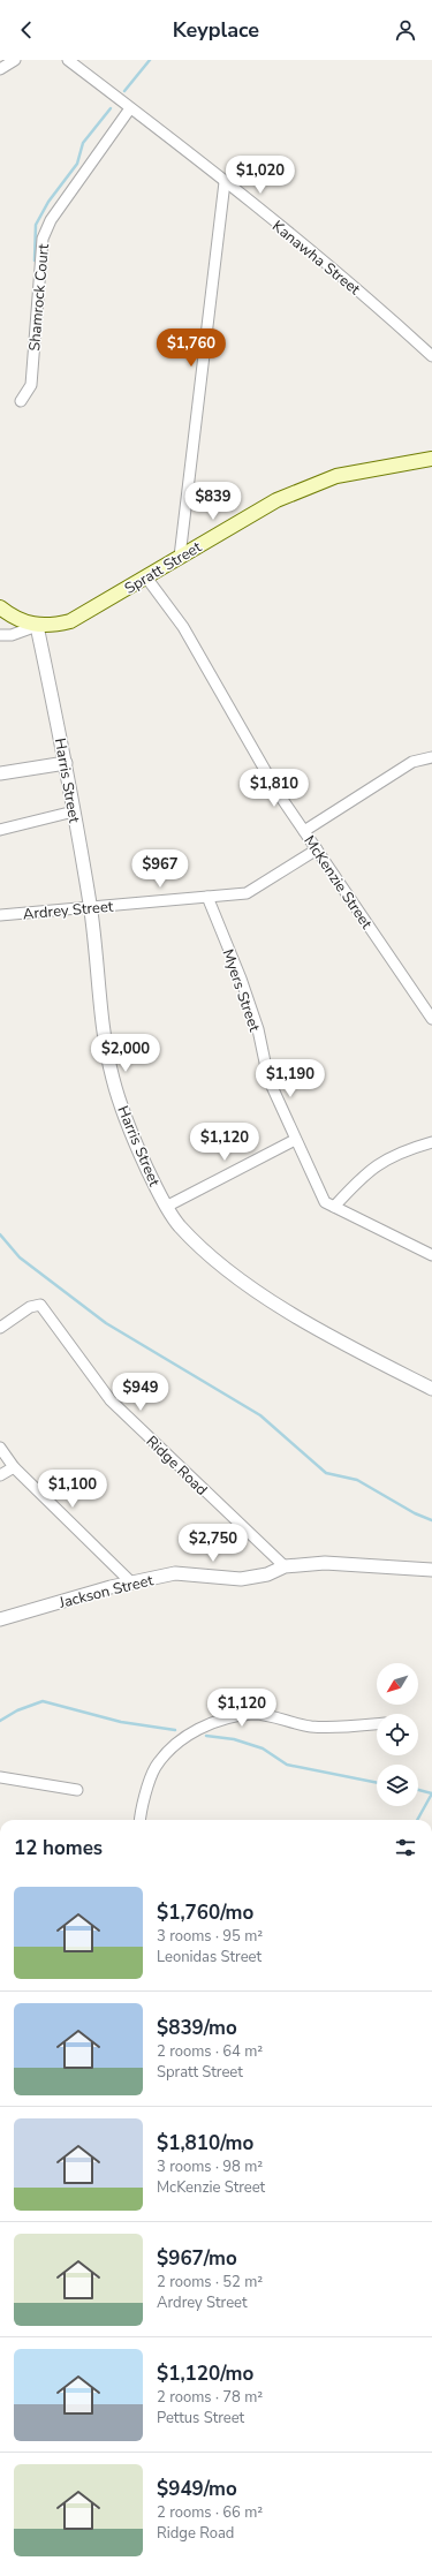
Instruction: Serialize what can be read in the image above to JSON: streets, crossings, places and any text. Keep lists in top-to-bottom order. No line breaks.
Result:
{"streets":{"main road":["Spratt Street"],"street":["Kanawha Street","Shamrock Court","Harris Street","McKenzie Street","Ardrey Street","Myers Street","Ridge Road","Jackson Street"]},"crossings":[["Kanawha Street","Shamrock Court"],["Spratt Street","Harris Street"],["Spratt Street","McKenzie Street"],["Harris Street","Ardrey Street"],["McKenzie Street","Ardrey Street"],["Ardrey Street","Myers Street"],["Ridge Road","Jackson Street"]],"north":"bottom left","page":{"header":"Keyplace","price":["$1,020","$1,760","$839","$1,810","$967","$2,000","$1,190","$1,120","$949","$1,100","$2,750","$1,120"],"heading":"12 homes","list":[{"name":"$1,760/mo","note":"3 rooms · 95 m² · Leonidas Street"},{"name":"$839/mo","note":"2 rooms · 64 m² · Spratt Street"},{"name":"$1,810/mo","note":"3 rooms · 98 m² · McKenzie Street"},{"name":"$967/mo","note":"2 rooms · 52 m² · Ardrey Street"},{"name":"$1,120/mo","note":"2 rooms · 78 m² · Pettus Street"},{"name":"$949/mo","note":"2 rooms · 66 m² · Ridge Road"}]}}
